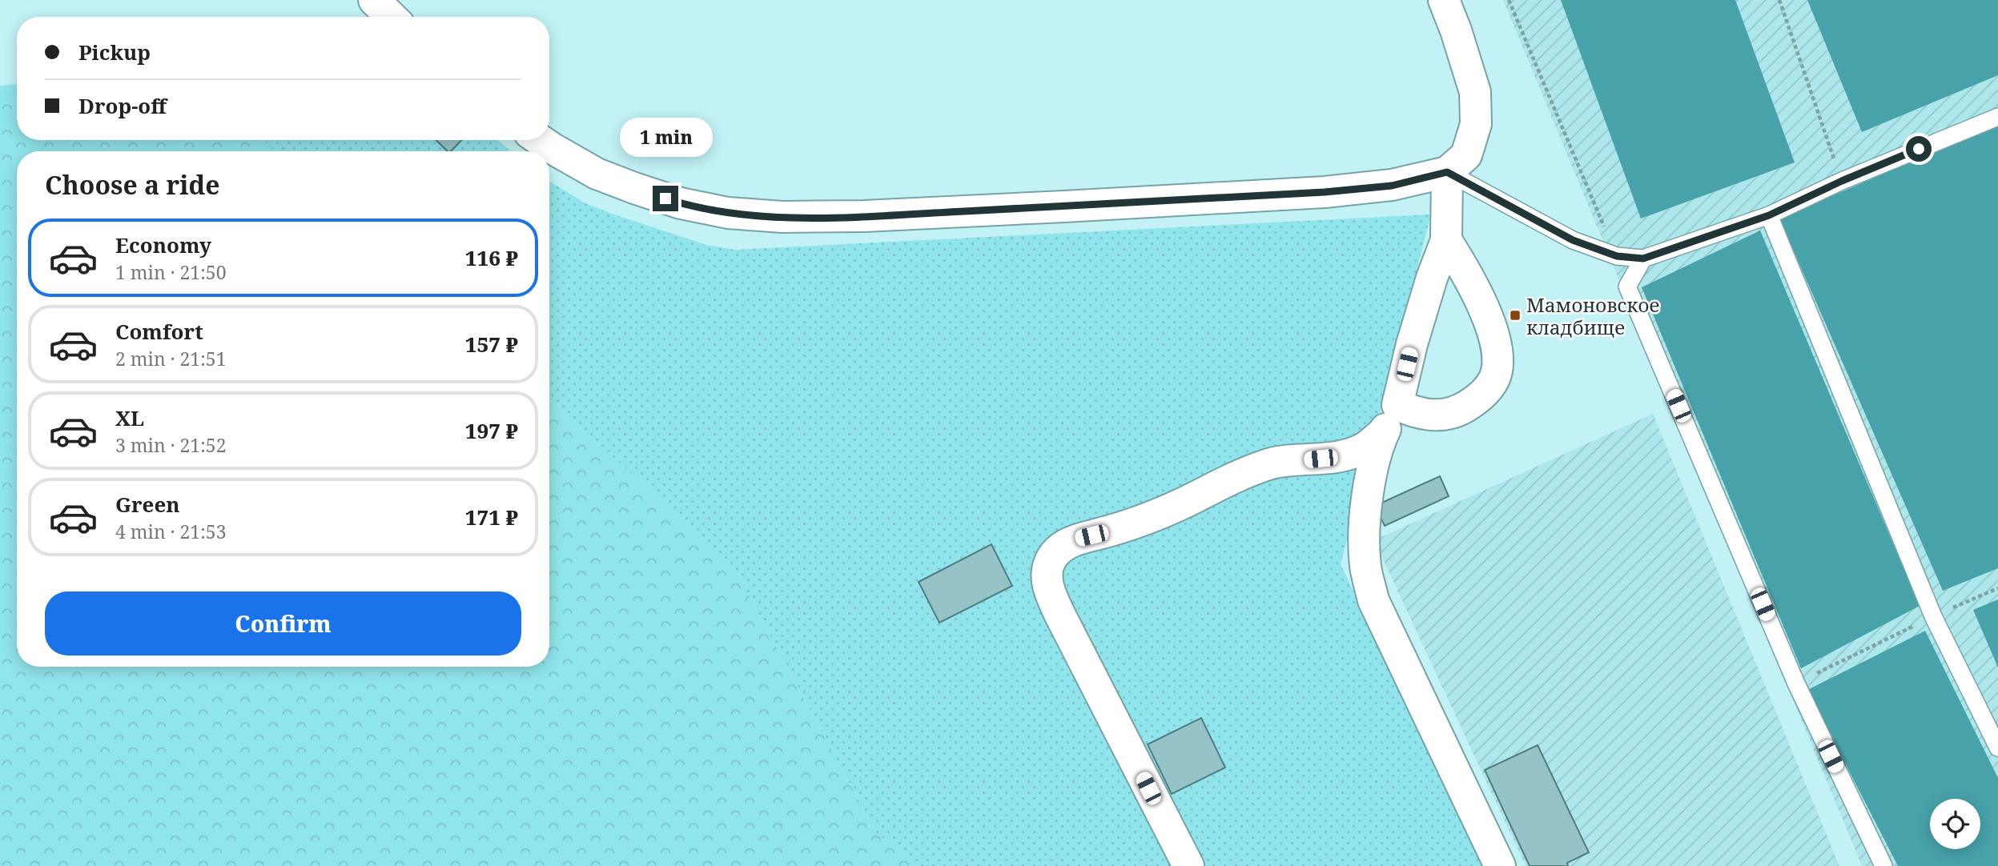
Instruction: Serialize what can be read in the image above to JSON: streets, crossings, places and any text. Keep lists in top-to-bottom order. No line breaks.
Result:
{"places":{"transit":["Мамоновское кладбище"]},"page":{"banner":["Pickup","Drop-off"],"bubble":"1 min","heading":"Choose a ride","list":[{"name":"Economy","note":"1 min · 21:50","value":"116 ₽"},{"name":"Comfort","note":"2 min · 21:51","value":"157 ₽"},{"name":"XL","note":"3 min · 21:52","value":"197 ₽"},{"name":"Green","note":"4 min · 21:53","value":"171 ₽"}],"buttons":"Confirm"}}
